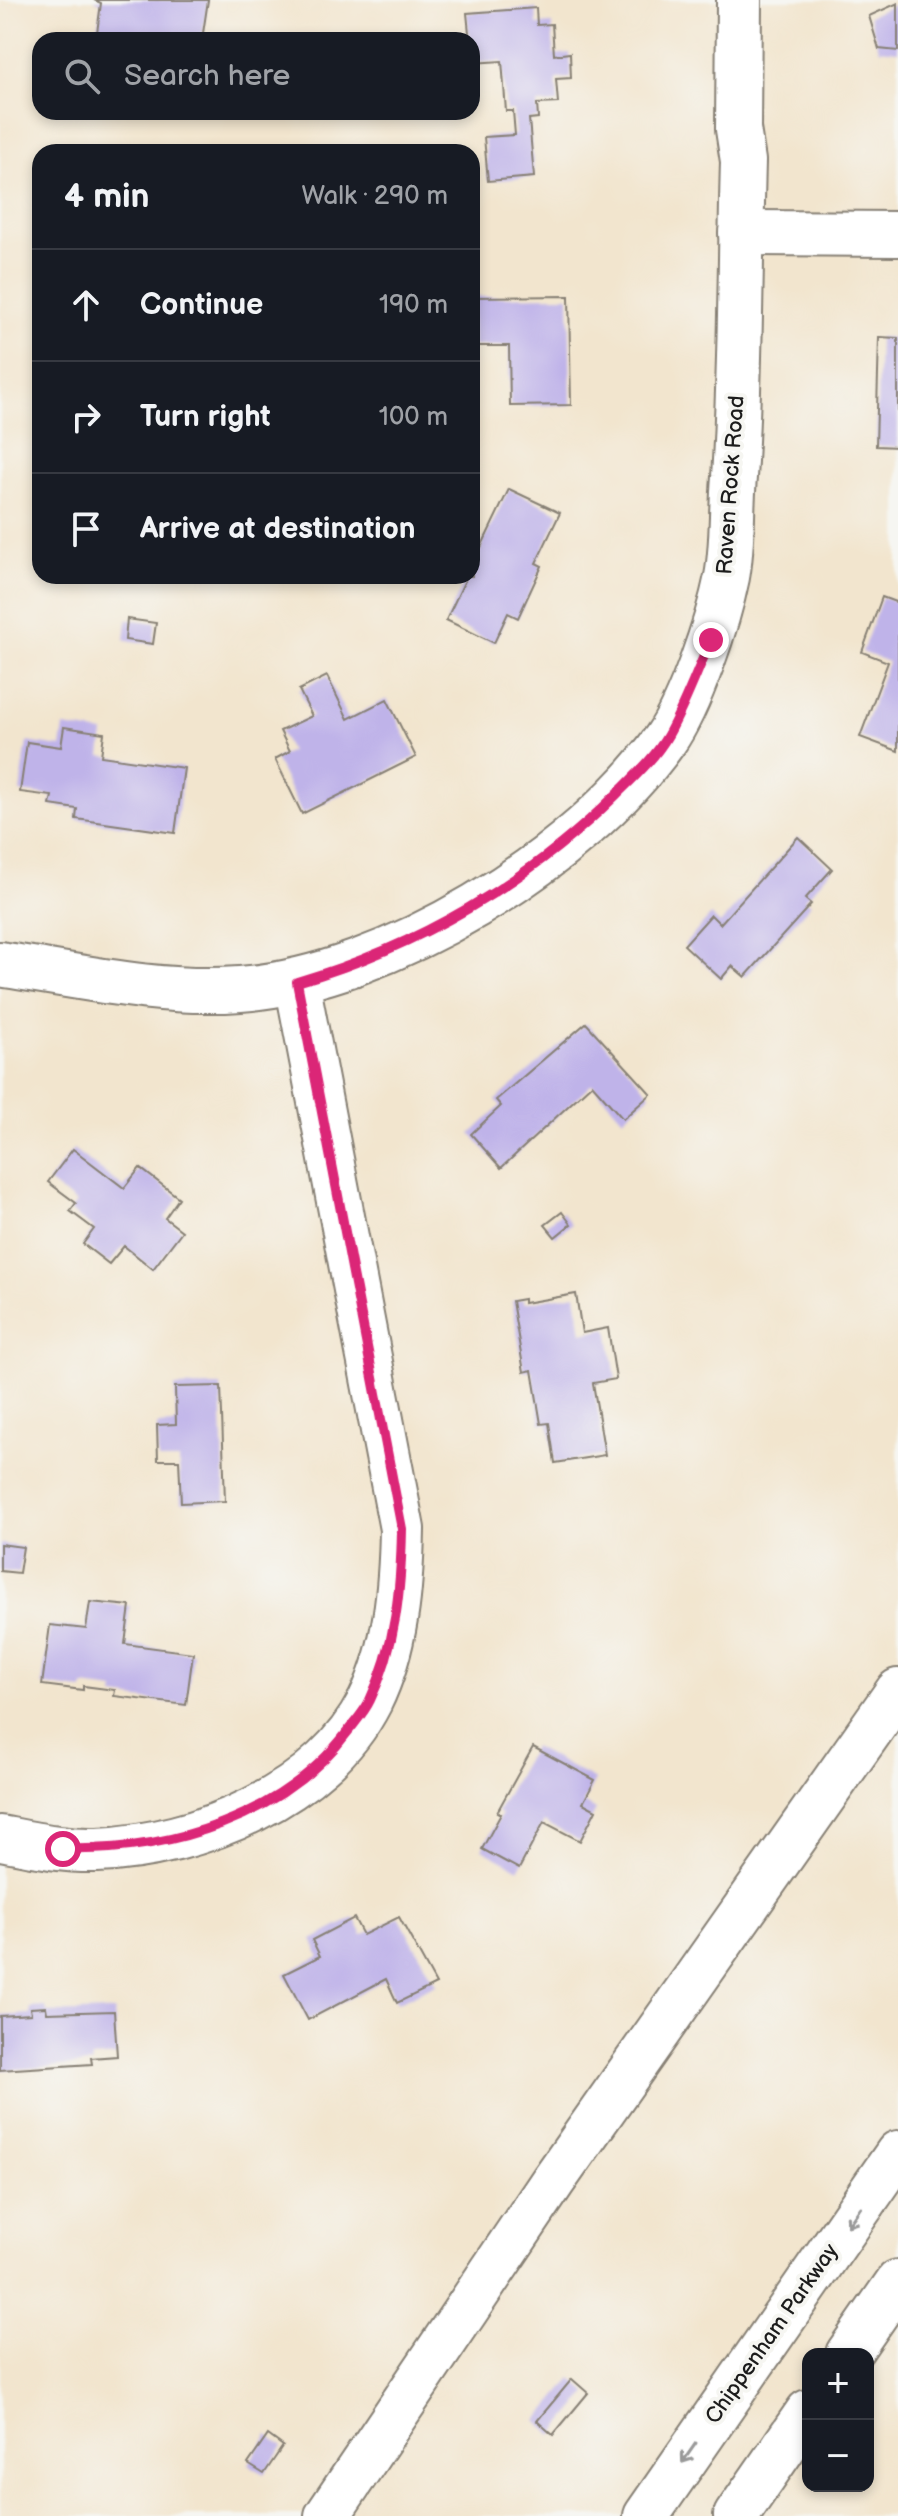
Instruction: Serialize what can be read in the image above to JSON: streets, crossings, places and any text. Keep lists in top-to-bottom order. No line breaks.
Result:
{"streets":{"main road":["Raven Rock Road","Chippenham Parkway"]},"page":{"search":"Search here","heading":["4 min","Walk · 290 m"],"list":[["Continue","190 m"],["Turn right","100 m"],"Arrive at destination"],"map_buttons":["+","−"]}}
